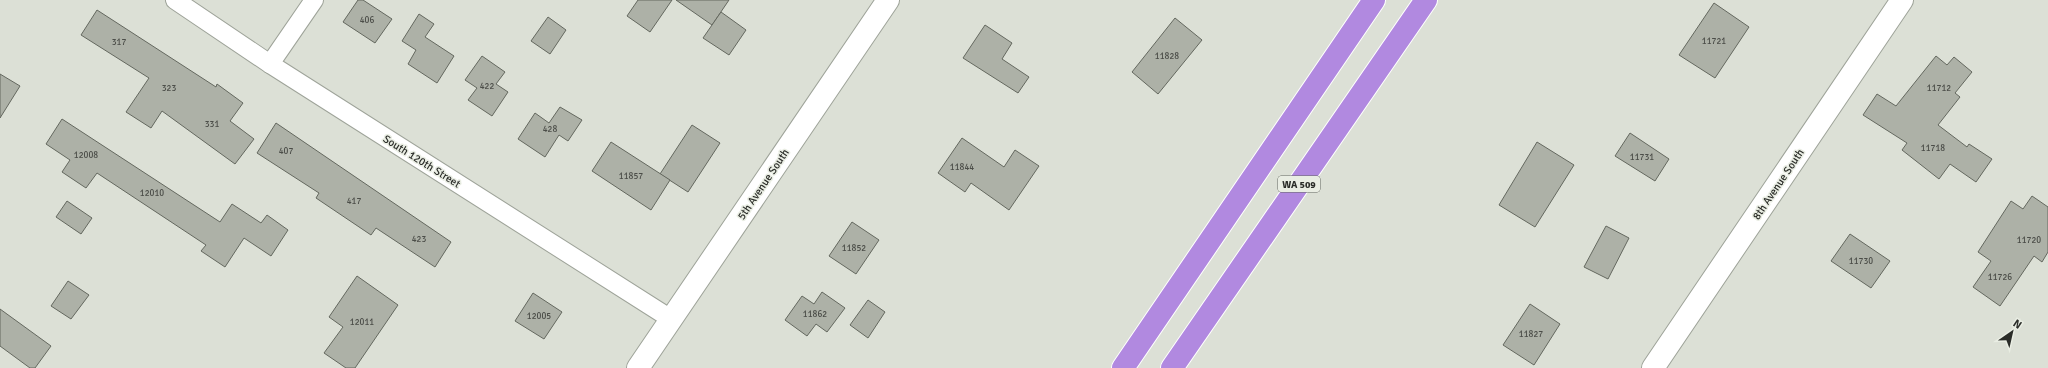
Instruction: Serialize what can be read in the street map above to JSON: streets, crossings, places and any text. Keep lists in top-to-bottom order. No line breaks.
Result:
{"streets":{"highway":["WA 509"],"street":["South 120th Street","5th Avenue South","8th Avenue South"]},"crossings":[["South 120th Street","5th Avenue South"]],"house_numbers":["406","11721","317","11828","422","323","11712","331","428","11718","407","12008","11731","11844","11857","12010","417","423","11720","11852","11730","11726","11862","12005","12011","11827"],"north":"top right"}
